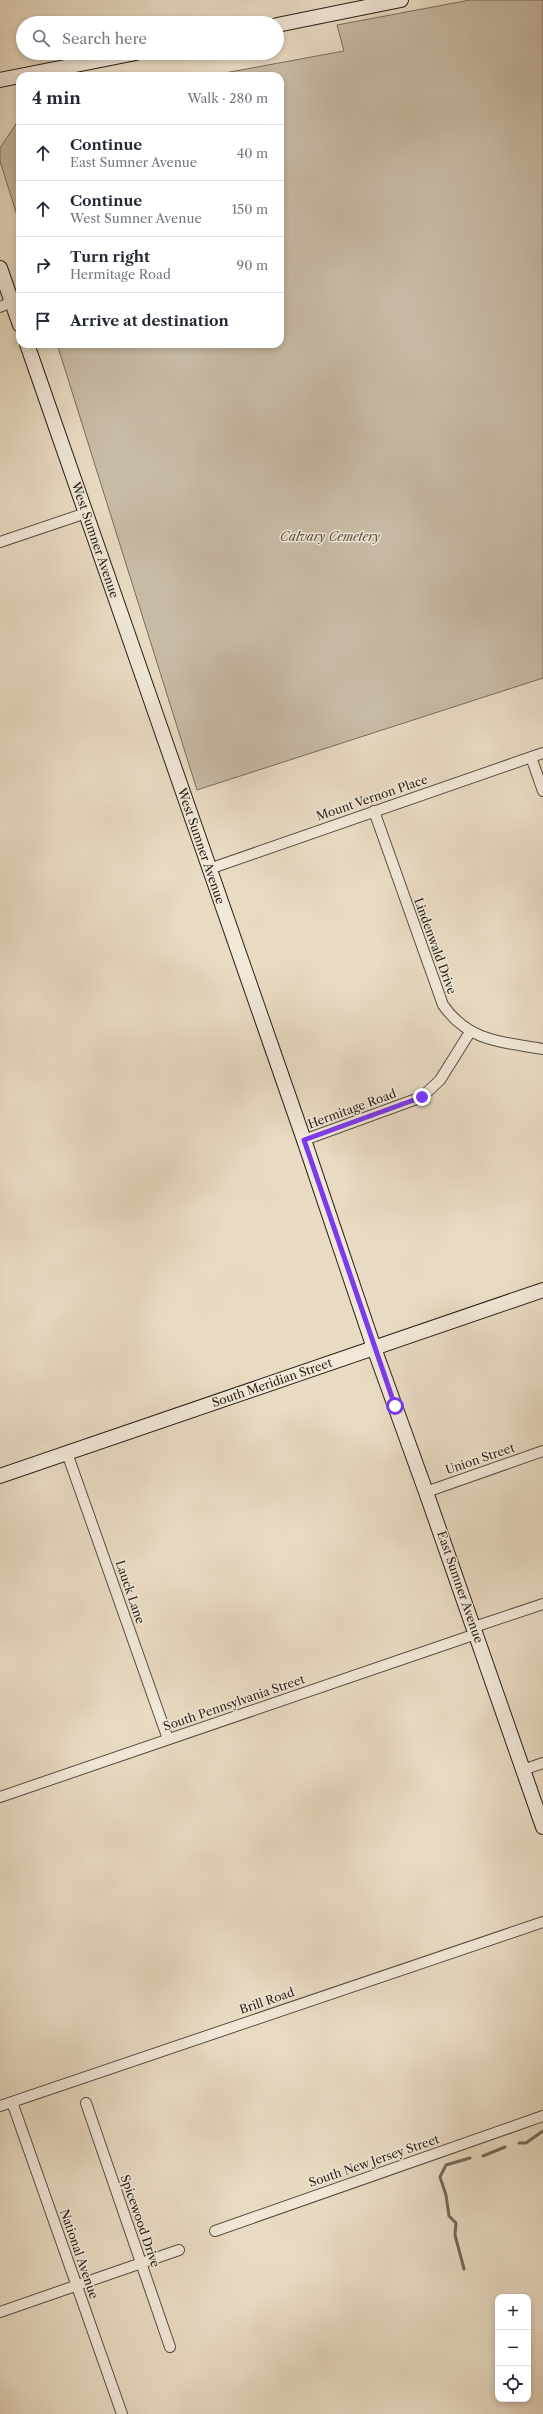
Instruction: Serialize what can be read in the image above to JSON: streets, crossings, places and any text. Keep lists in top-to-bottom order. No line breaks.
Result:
{"streets":{"street":["West Sumner Avenue","Mount Vernon Place","Lindenwald Drive","Hermitage Road","South Meridian Street","Union Street","East Sumner Avenue","Lauck Lane","South Pennsylvania Street","Brill Road","South New Jersey Street","Spicewood Drive","National Avenue"]},"crossings":[["West Sumner Avenue","Mount Vernon Place"],["West Sumner Avenue","Hermitage Road"],["West Sumner Avenue","South Meridian Street"],["West Sumner Avenue","East Sumner Avenue"],["Mount Vernon Place","Lindenwald Drive"],["Lindenwald Drive","Hermitage Road"],["South Meridian Street","East Sumner Avenue"],["South Meridian Street","Lauck Lane"],["Union Street","East Sumner Avenue"],["East Sumner Avenue","South Pennsylvania Street"],["Lauck Lane","South Pennsylvania Street"],["Brill Road","National Avenue"]],"parks":["Calvary Cemetery"],"page":{"search":"Search here","heading":["4 min","Walk · 280 m"],"list":[["Continue","East Sumner Avenue","40 m"],["Continue","West Sumner Avenue","150 m"],["Turn right","Hermitage Road","90 m"],"Arrive at destination"],"map_buttons":["+","−"]}}
